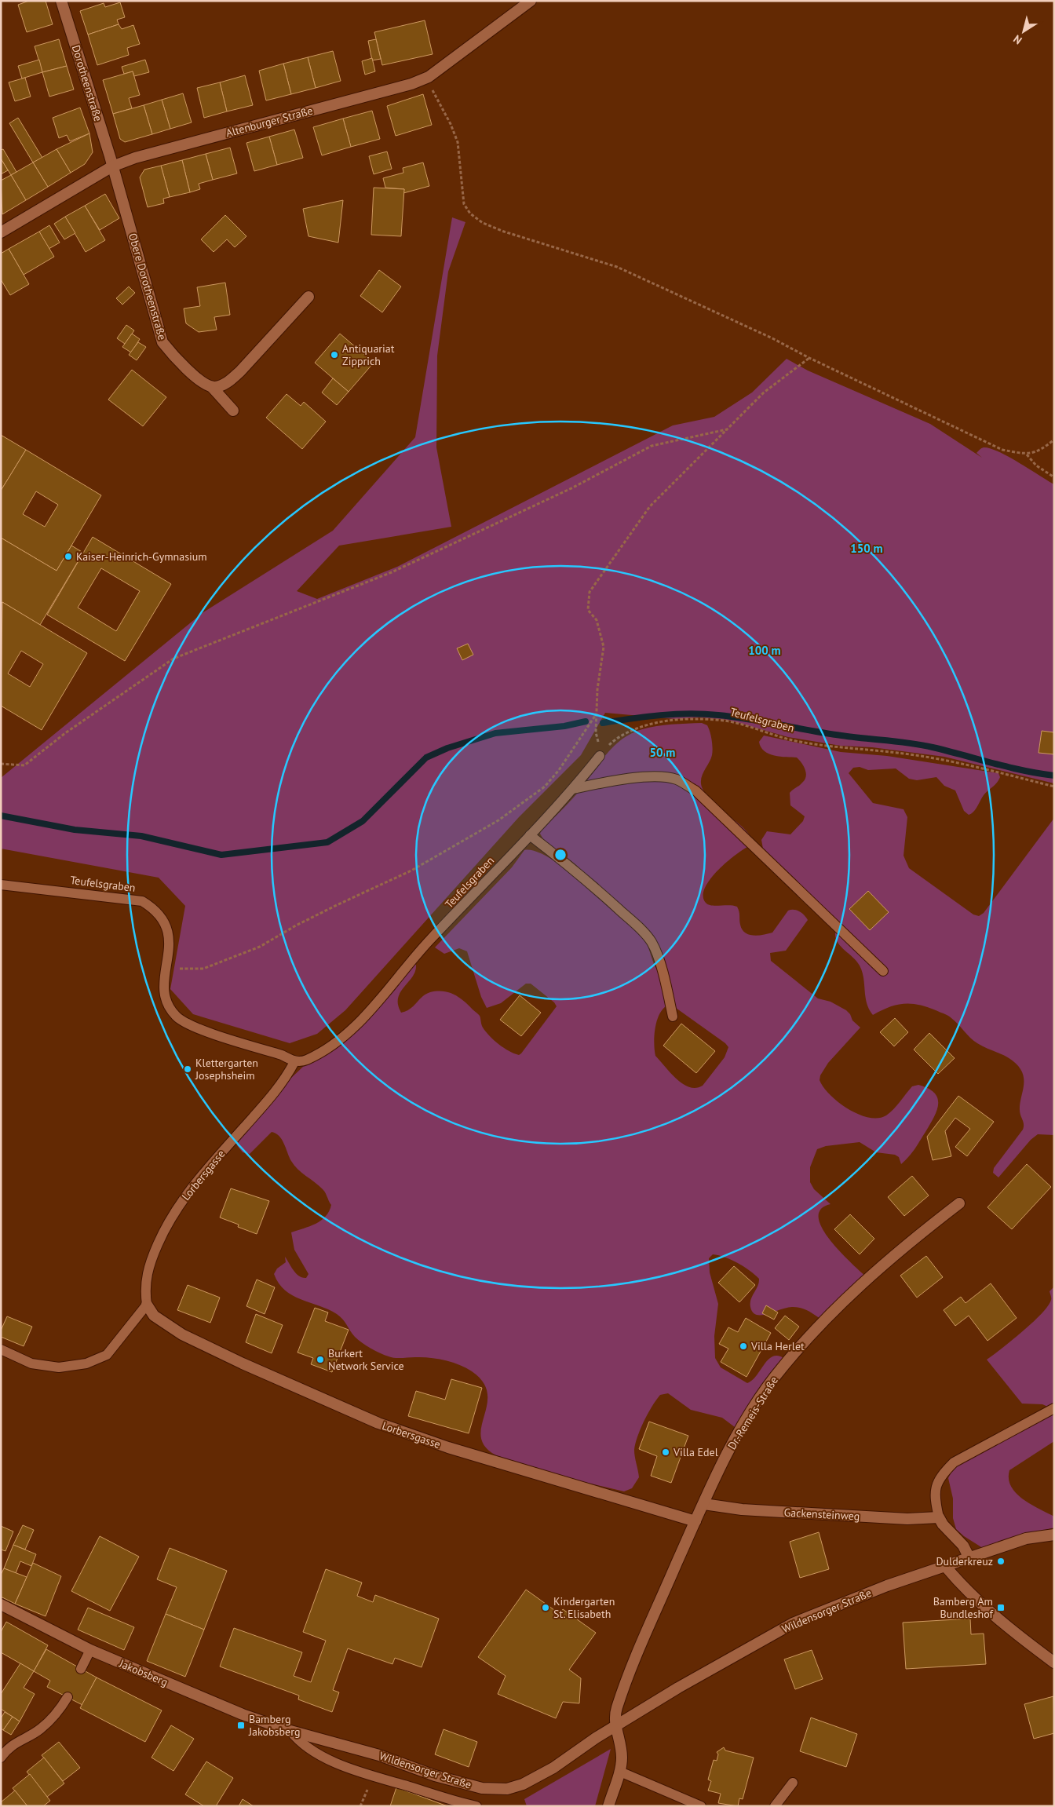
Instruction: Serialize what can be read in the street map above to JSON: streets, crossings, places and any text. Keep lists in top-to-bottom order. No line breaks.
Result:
{"streets":{"street":["Dorotheenstraße","Altenburger Straße","Obere Dorotheenstraße","Lorbersgasse","Dr.-Remeis-Straße","Gackensteinweg","Wildensorger Straße","Jakobsberg"],"lane":["Teufelsgraben"]},"crossings":[["Dorotheenstraße","Altenburger Straße"],["Dorotheenstraße","Obere Dorotheenstraße"],["Altenburger Straße","Obere Dorotheenstraße"],["Teufelsgraben","Lorbersgasse"],["Lorbersgasse","Dr.-Remeis-Straße"],["Dr.-Remeis-Straße","Gackensteinweg"],["Dr.-Remeis-Straße","Wildensorger Straße"],["Wildensorger Straße","Jakobsberg"]],"places":{"other":["Antiquariat Zipprich","Kaiser-Heinrich-Gymnasium","Klettergarten Josephsheim","Villa Herlet","Burkert Network Service","Villa Edel","Dulderkreuz","Kindergarten St. Elisabeth"],"transit":["Bamberg Am Bundleshof","Bamberg Jakobsberg"]},"north":"bottom left","rings":["150 m","100 m","50 m"]}
